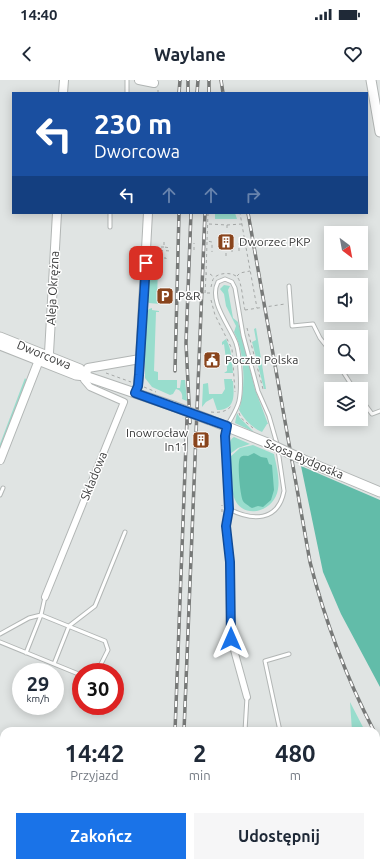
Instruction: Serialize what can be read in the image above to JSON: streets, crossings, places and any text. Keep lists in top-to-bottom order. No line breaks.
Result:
{"streets":{"main road":["Dworcowa","Szosa Bydgoska"],"street":["Aleja Okrężna","Składowa"]},"crossings":[["Aleja Okrężna","Dworcowa"],["Dworcowa","Szosa Bydgoska"],["Dworcowa","Składowa"]],"places":{"building":["Dworzec PKP","Inowrocław In11"],"parking":["P&R"],"public building":["Poczta Polska"]},"north":"bottom right","page":{"status":"14:40","header":"Waylane","turn":["230 m","Dworcowa"],"speed":"29 km/h","limit":"30","eta":["14:42","Przyjazd","2","min","480","m"],"buttons":["Zakończ","Udostępnij"]}}
